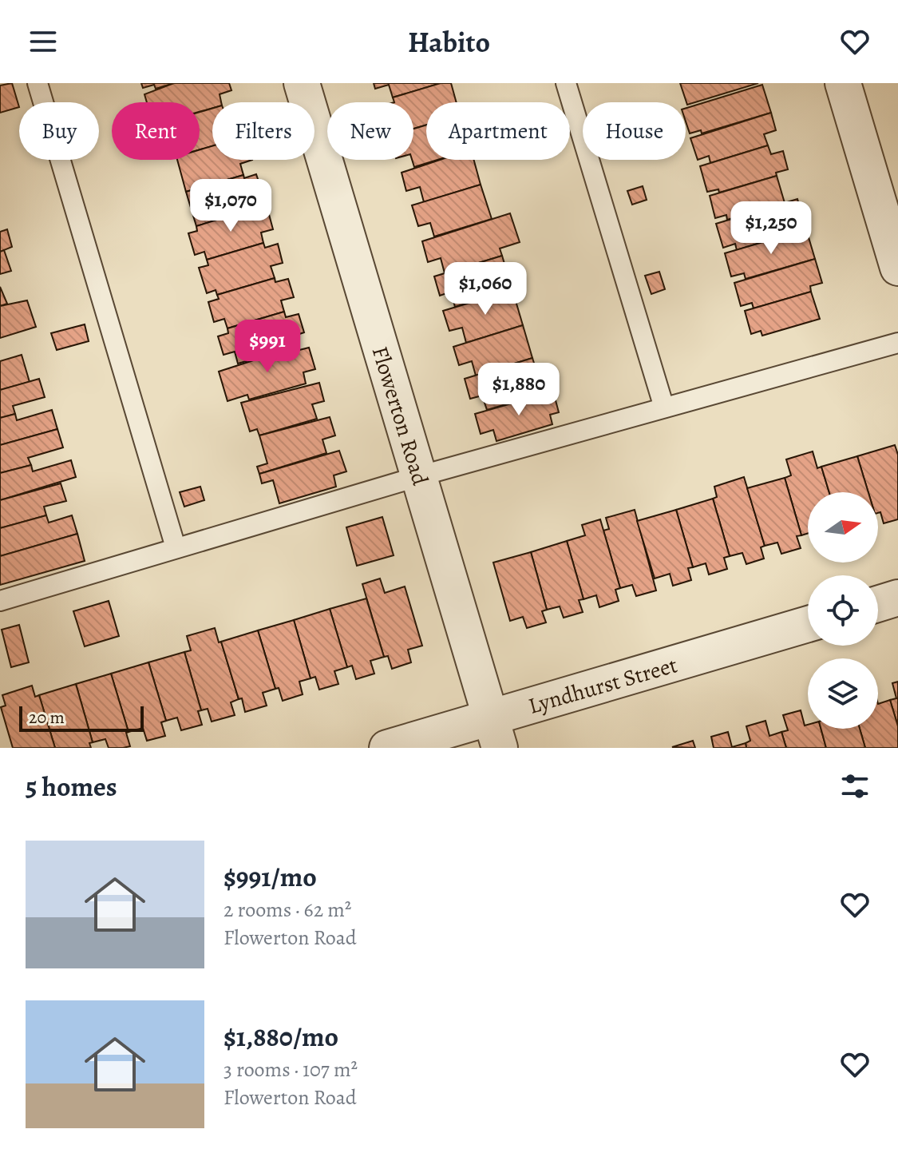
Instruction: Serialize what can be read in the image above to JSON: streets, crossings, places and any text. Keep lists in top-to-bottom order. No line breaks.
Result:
{"streets":{"street":["Flowerton Road","Lyndhurst Street"]},"crossings":[["Flowerton Road","Lyndhurst Street"]],"scale_bar":"20 m","north":"right","page":{"header":"Habito","chip":["Buy","Rent","Filters","New","Apartment","House"],"price":["$1,070","$1,250","$1,060","$991","$1,880"],"scale":"20 m","heading":"5 homes","list":[{"name":"$991/mo","note":"2 rooms · 62 m² · Flowerton Road"},{"name":"$1,880/mo","note":"3 rooms · 107 m² · Flowerton Road"}]}}
